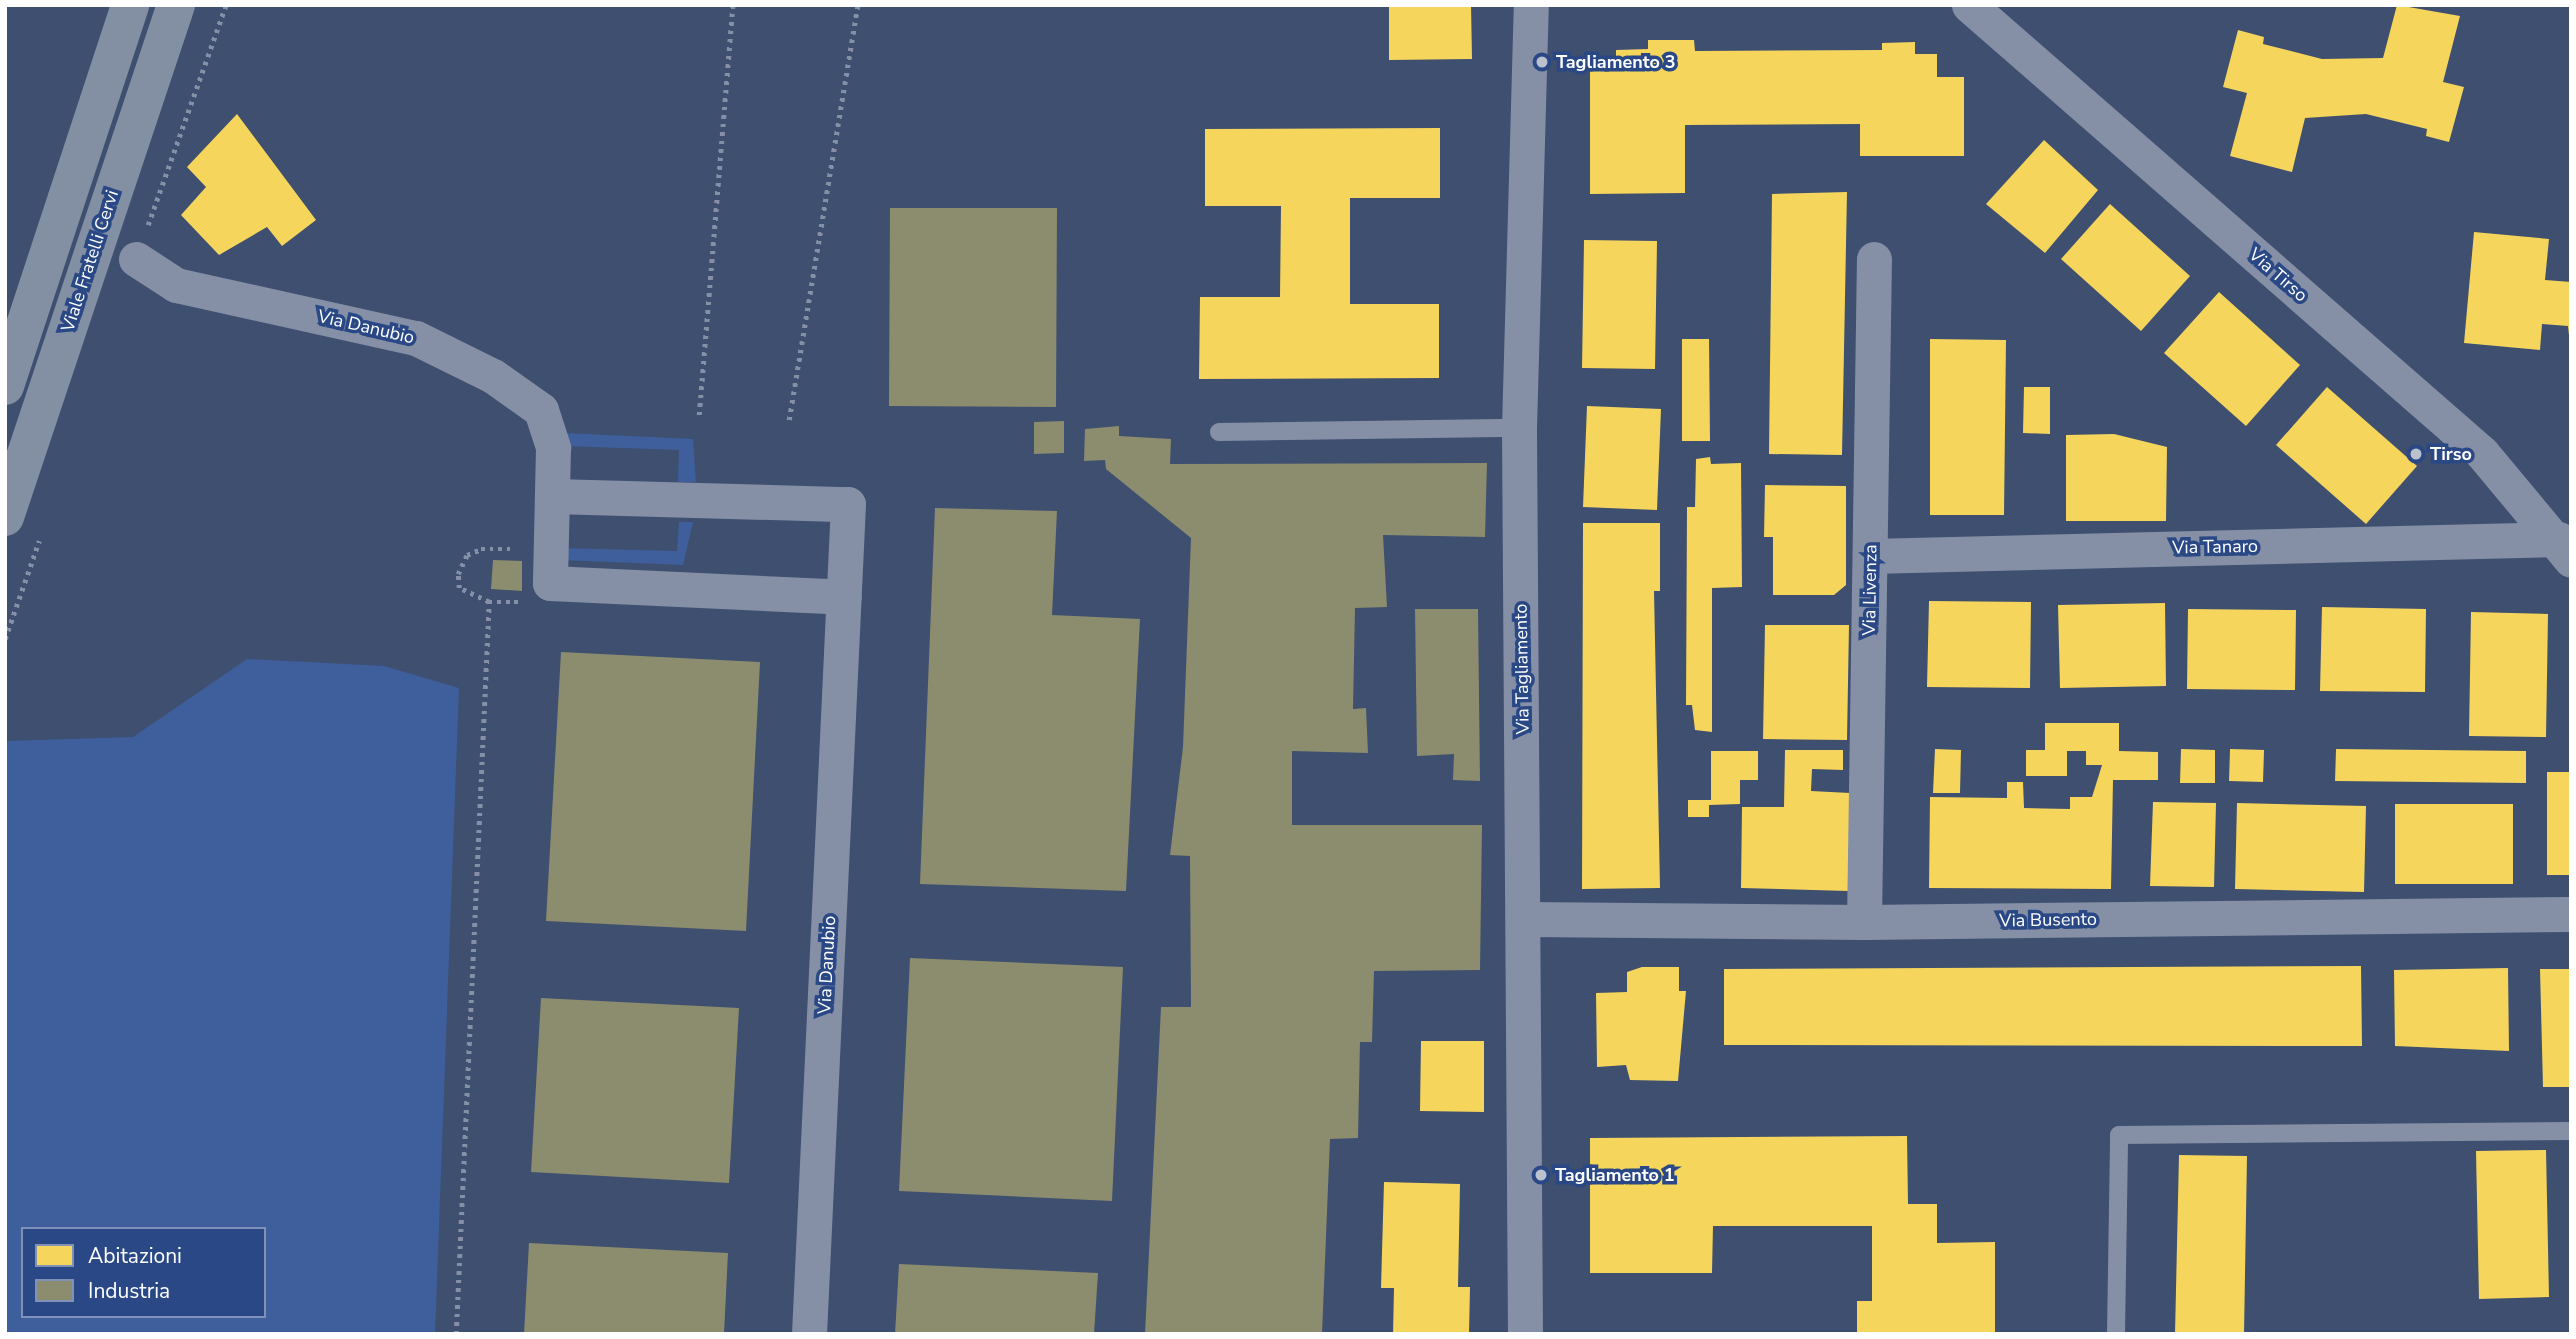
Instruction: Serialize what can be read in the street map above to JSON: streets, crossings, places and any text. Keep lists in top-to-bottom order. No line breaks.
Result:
{"streets":{"main road":["Viale Fratelli Cervi"],"street":["Via Tirso","Via Danubio","Via Tanaro","Via Livenza","Via Tagliamento","Via Busento"]},"crossings":[["Via Tirso","Via Tanaro"],["Via Tanaro","Via Livenza"],["Via Livenza","Via Busento"],["Via Tagliamento","Via Busento"]],"places":["Tagliamento 3","Tirso","Tagliamento 1"],"legend":["Abitazioni","Industria"]}
